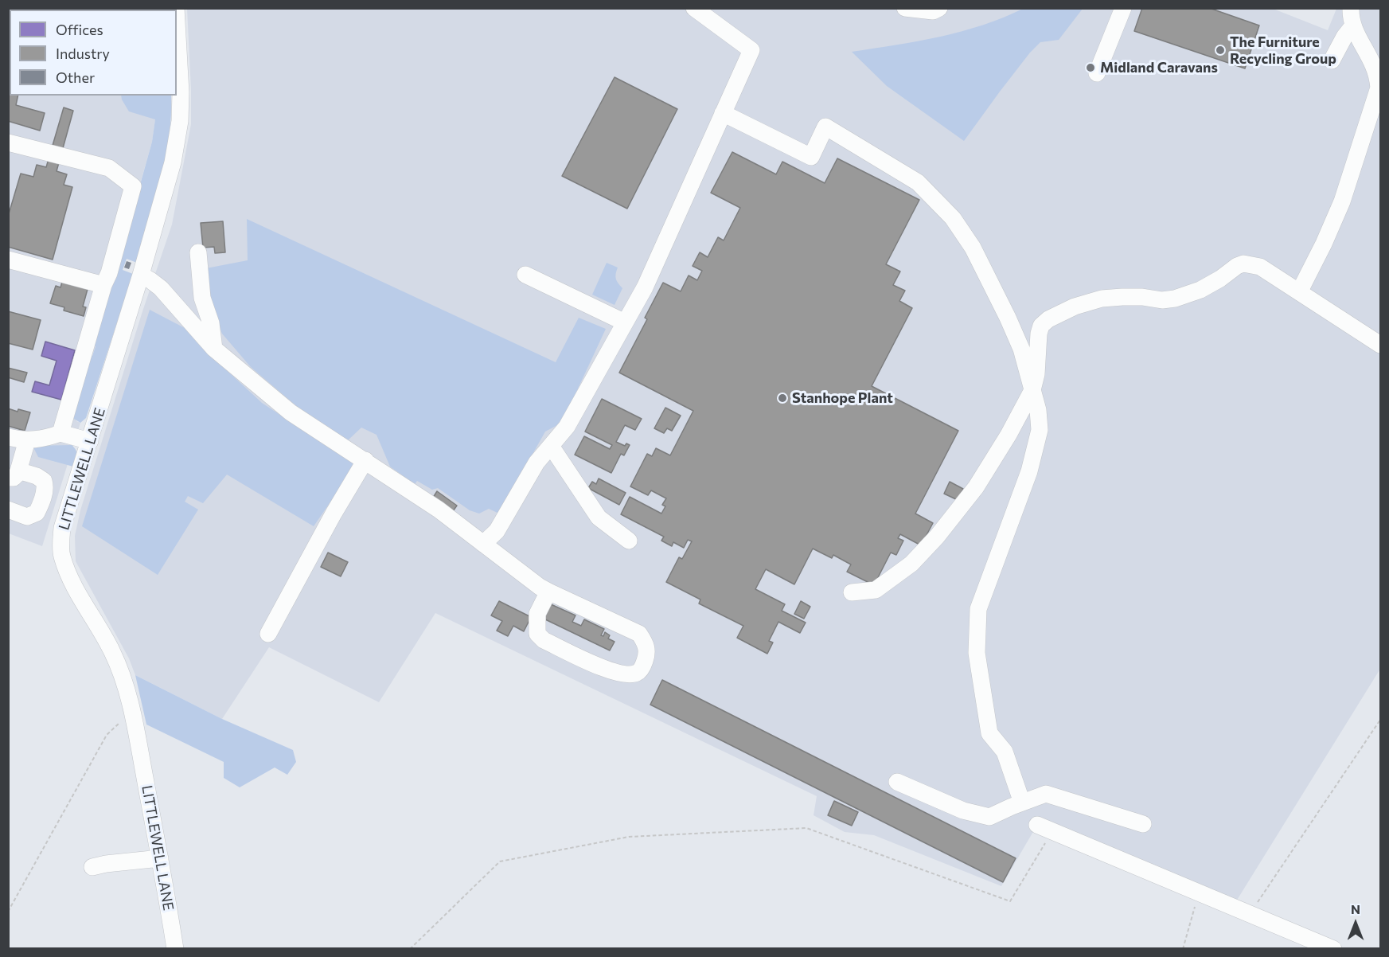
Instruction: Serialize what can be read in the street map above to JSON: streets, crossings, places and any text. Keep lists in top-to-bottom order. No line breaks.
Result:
{"streets":{"street":["LITTLEWELL LANE"]},"places":["The Furniture Recycling Group","Midland Caravans","Stanhope Plant"],"legend":["Offices","Industry","Other"],"north":"top"}
